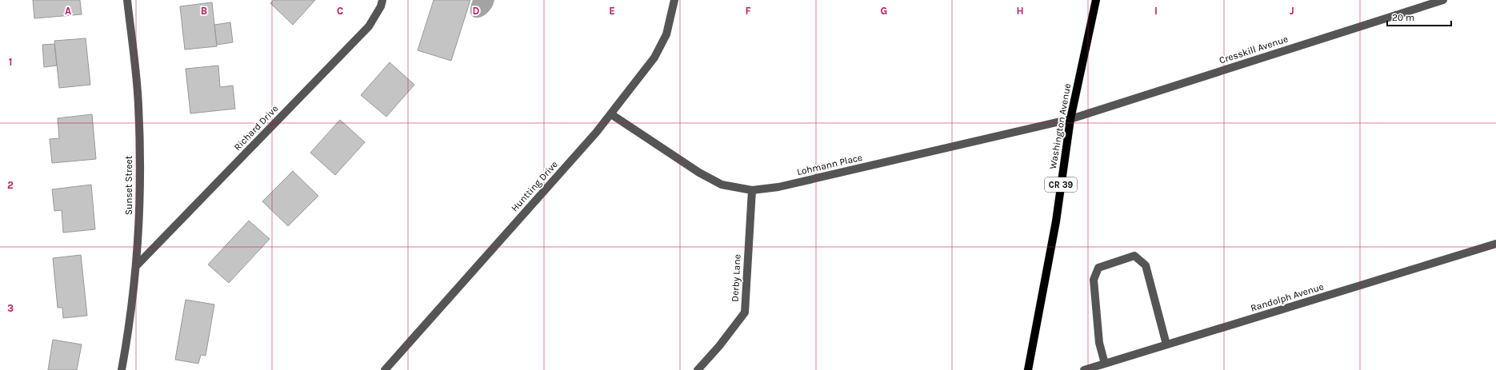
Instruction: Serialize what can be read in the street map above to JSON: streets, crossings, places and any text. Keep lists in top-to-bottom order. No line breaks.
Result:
{"streets":{"main road":["Washington Avenue","CR 39"],"street":["Cresskill Avenue","Richard Drive","Lohmann Place","Sunset Street","Huntting Drive","Derby Lane","Randolph Avenue"]},"crossings":[["Cresskill Avenue","Washington Avenue"],["Cresskill Avenue","Lohmann Place"],["Washington Avenue","Lohmann Place"],["Richard Drive","Sunset Street"],["Lohmann Place","Huntting Drive"],["Lohmann Place","Derby Lane"]],"scale_bar":"20 m","grid":{"columns":["A","B","C","D","E","F","G","H","I","J"],"rows":["1","2","3"]}}
